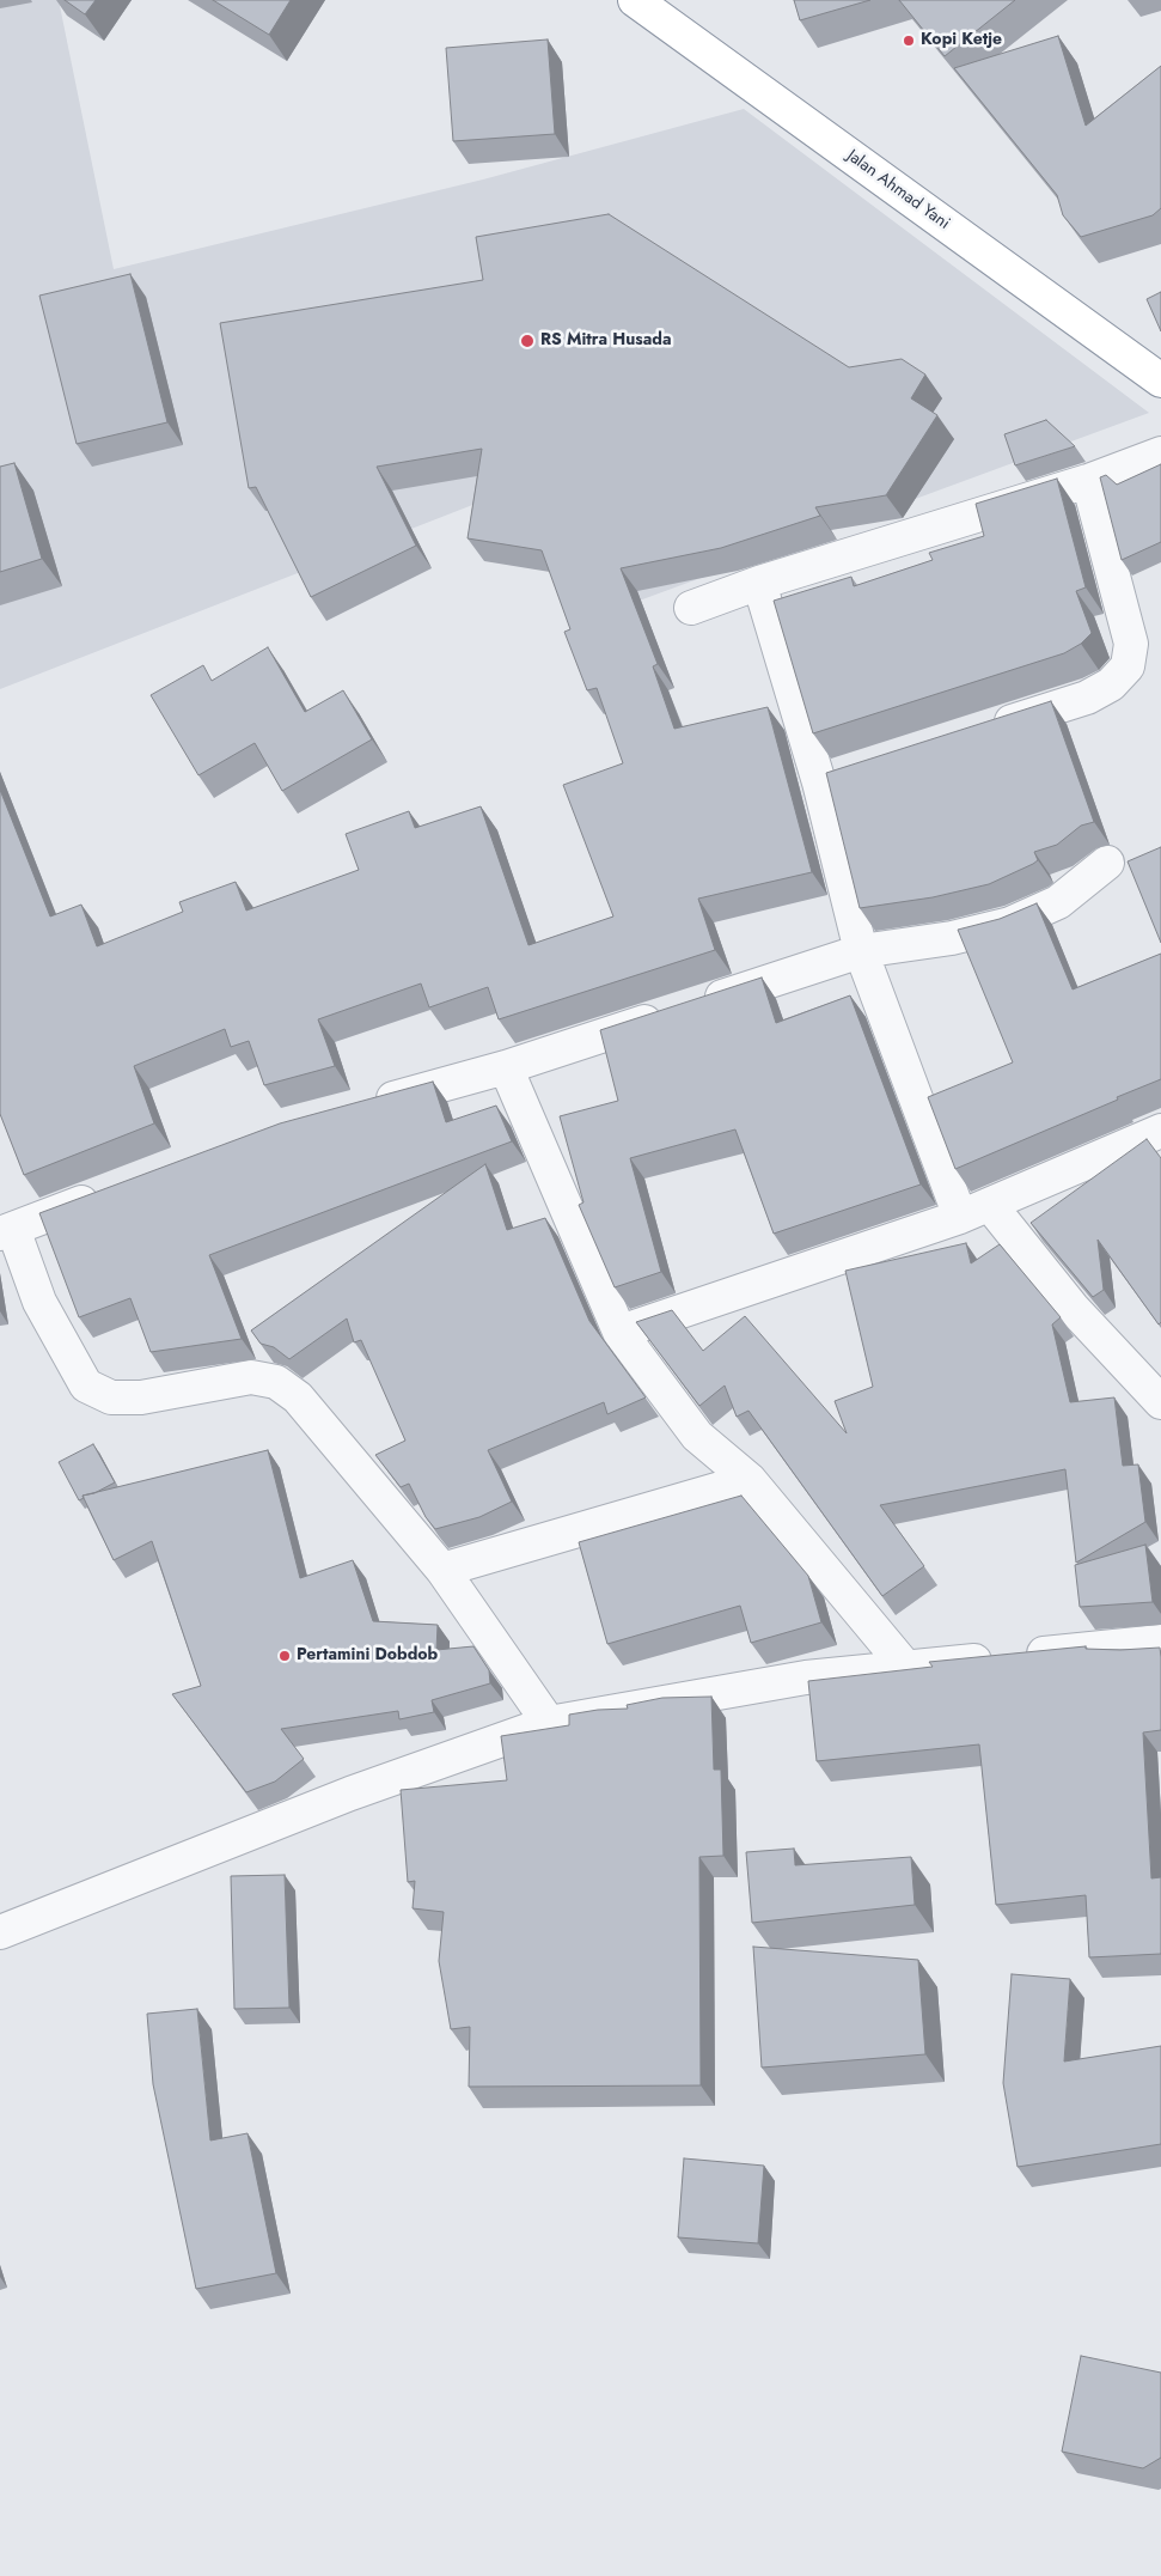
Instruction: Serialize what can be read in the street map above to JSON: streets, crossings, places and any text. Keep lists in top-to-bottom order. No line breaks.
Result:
{"streets":{"highway":["Jalan Ahmad Yani"]},"places":["Kopi Ketje","RS Mitra Husada","Pertamini Dobdob"]}
